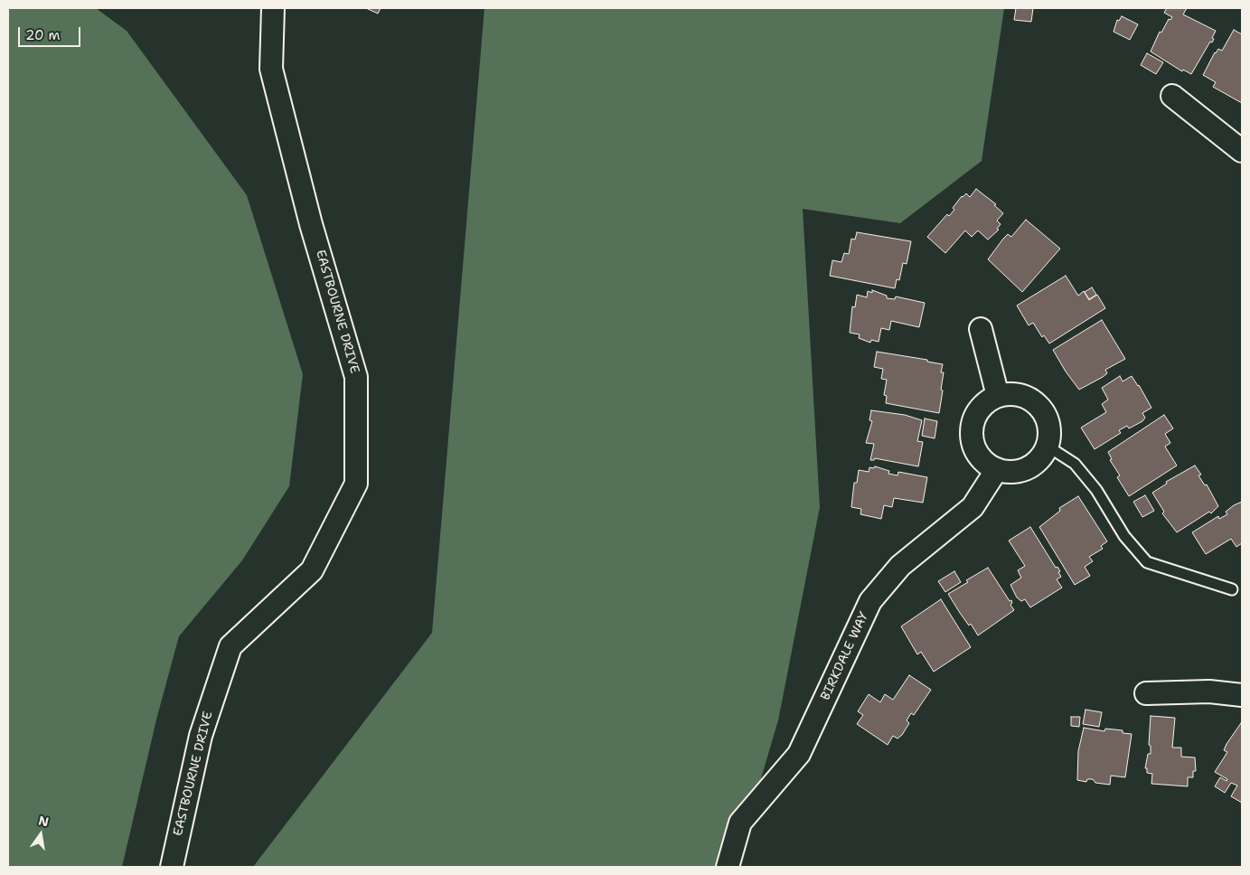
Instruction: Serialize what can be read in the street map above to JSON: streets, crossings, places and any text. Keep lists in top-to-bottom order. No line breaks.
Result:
{"streets":{"street":["EASTBOURNE DRIVE","BIRKDALE WAY"]},"scale_bar":"20 m","north":"top"}
